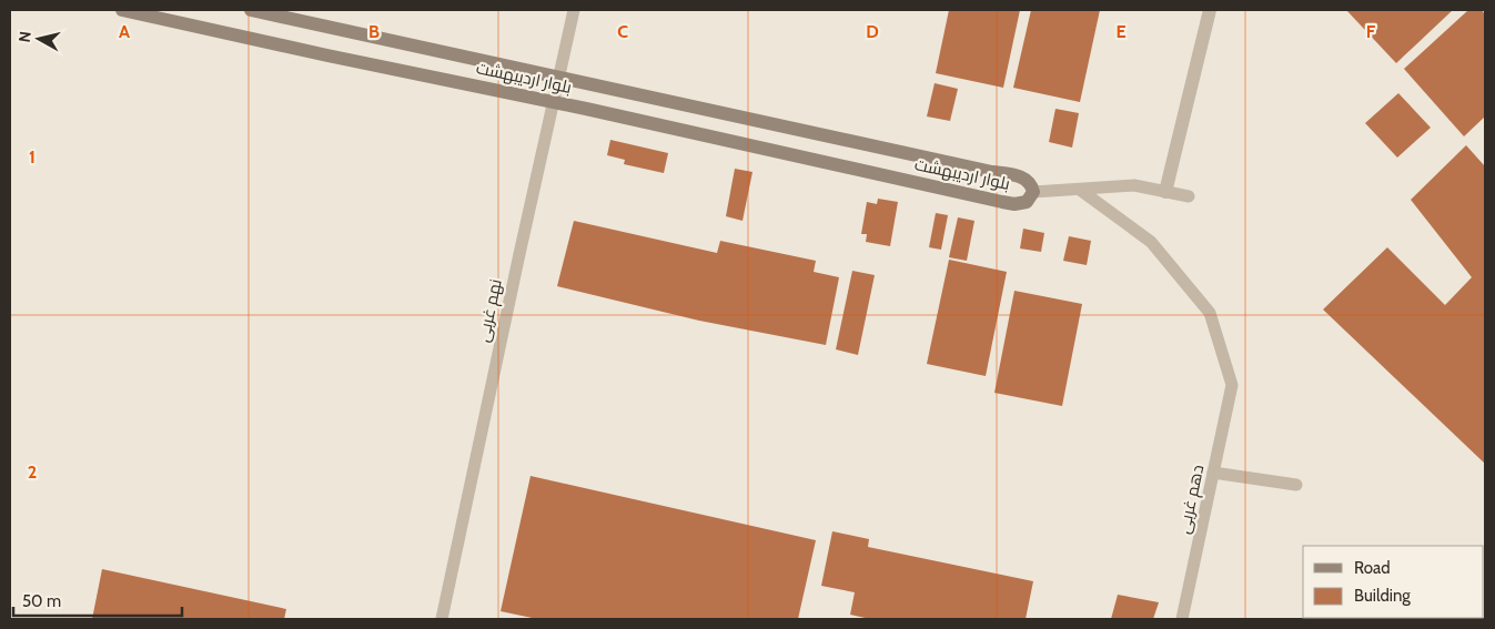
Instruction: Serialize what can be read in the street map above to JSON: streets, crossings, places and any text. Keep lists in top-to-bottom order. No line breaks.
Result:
{"streets":{"street":["بلوار اردیبهشت"],"lane":["نهم غربی","دهم غربی"]},"crossings":[["بلوار اردیبهشت","نهم غربی"]],"legend":["Road","Building"],"scale_bar":"50 m","north":"left","grid":{"columns":["A","B","C","D","E","F"],"rows":["1","2"]}}
